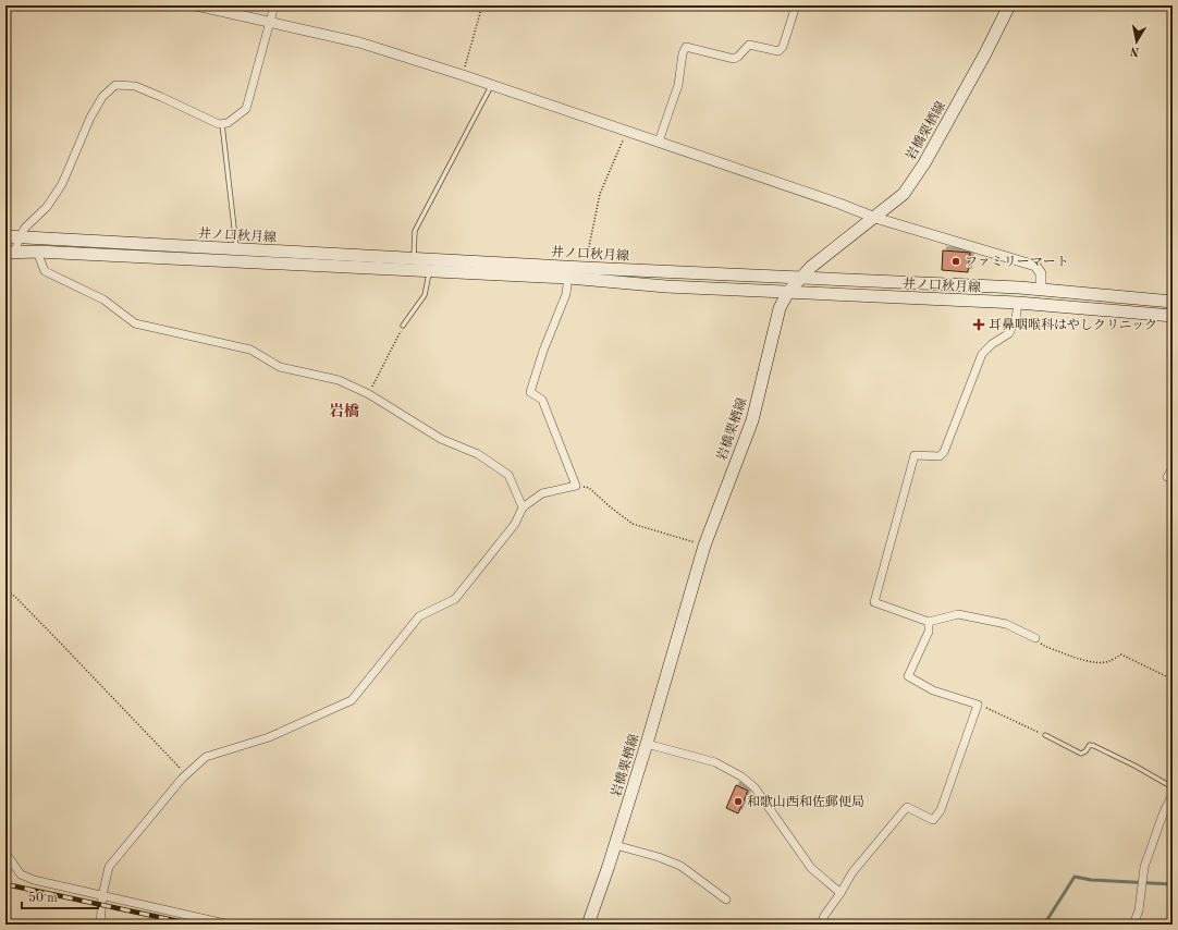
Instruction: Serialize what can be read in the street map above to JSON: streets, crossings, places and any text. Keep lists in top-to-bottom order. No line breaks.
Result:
{"streets":{"main road":["岩橋栗栖線","井ノ口秋月線"]},"crossings":[["岩橋栗栖線","井ノ口秋月線"]],"districts":["岩橋"],"places":{"other":["ファミリーマート","和歌山西和佐郵便局"],"health":["耳鼻咽喉科はやしクリニック"]},"scale_bar":"50 m","north":"bottom"}
